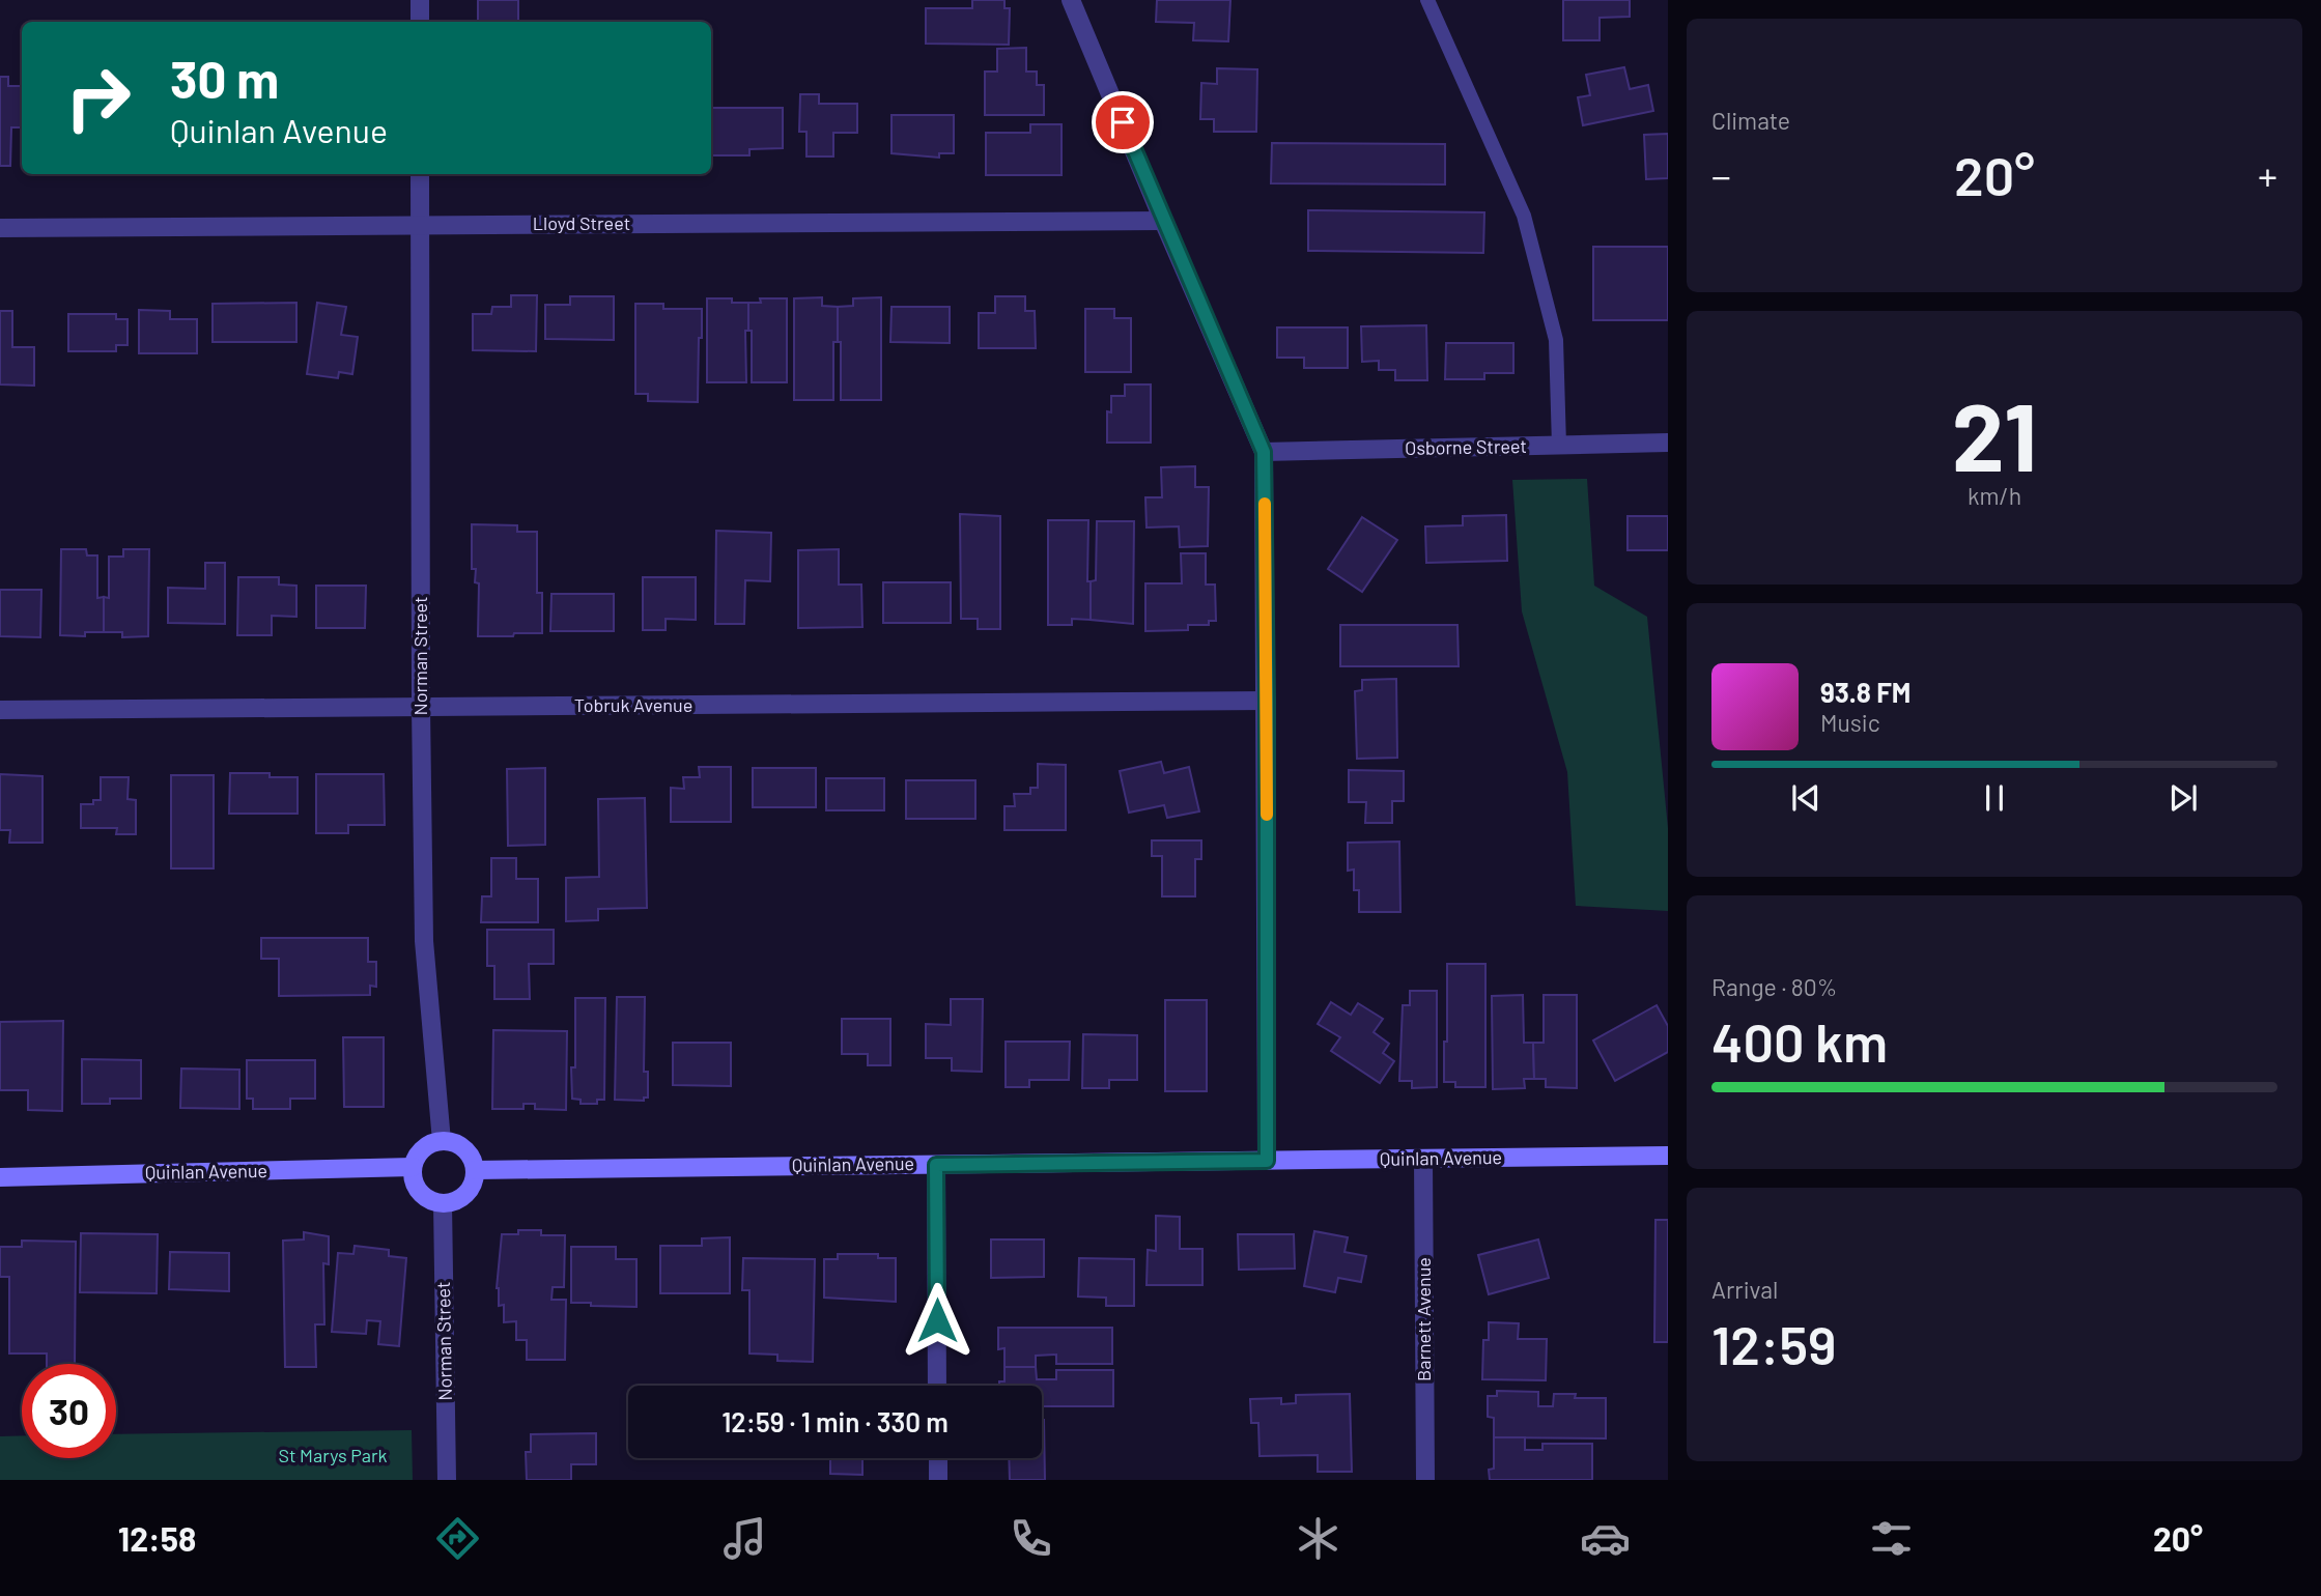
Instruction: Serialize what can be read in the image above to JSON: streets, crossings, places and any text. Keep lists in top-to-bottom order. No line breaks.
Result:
{"streets":{"street":["Lloyd Street","Osborne Street","Norman Street","Tobruk Avenue","Quinlan Avenue","Barnett Avenue"]},"crossings":[["Lloyd Street","Norman Street"],["Norman Street","Tobruk Avenue"],["Norman Street","Quinlan Avenue"],["Quinlan Avenue","Barnett Avenue"]],"parks":["St Marys Park"],"page":{"tile":["Climate",["21","km/h"],["Range · 80%","400 km"],["Arrival","12:59"]],"turn":["30 m","Quinlan Avenue"],"heat":["−","20°","+"],"song":["93.8 FM","Music"],"limit":"30","trip":"12:59 · 1 min · 330 m","tabs":["12:58","20°"]}}
